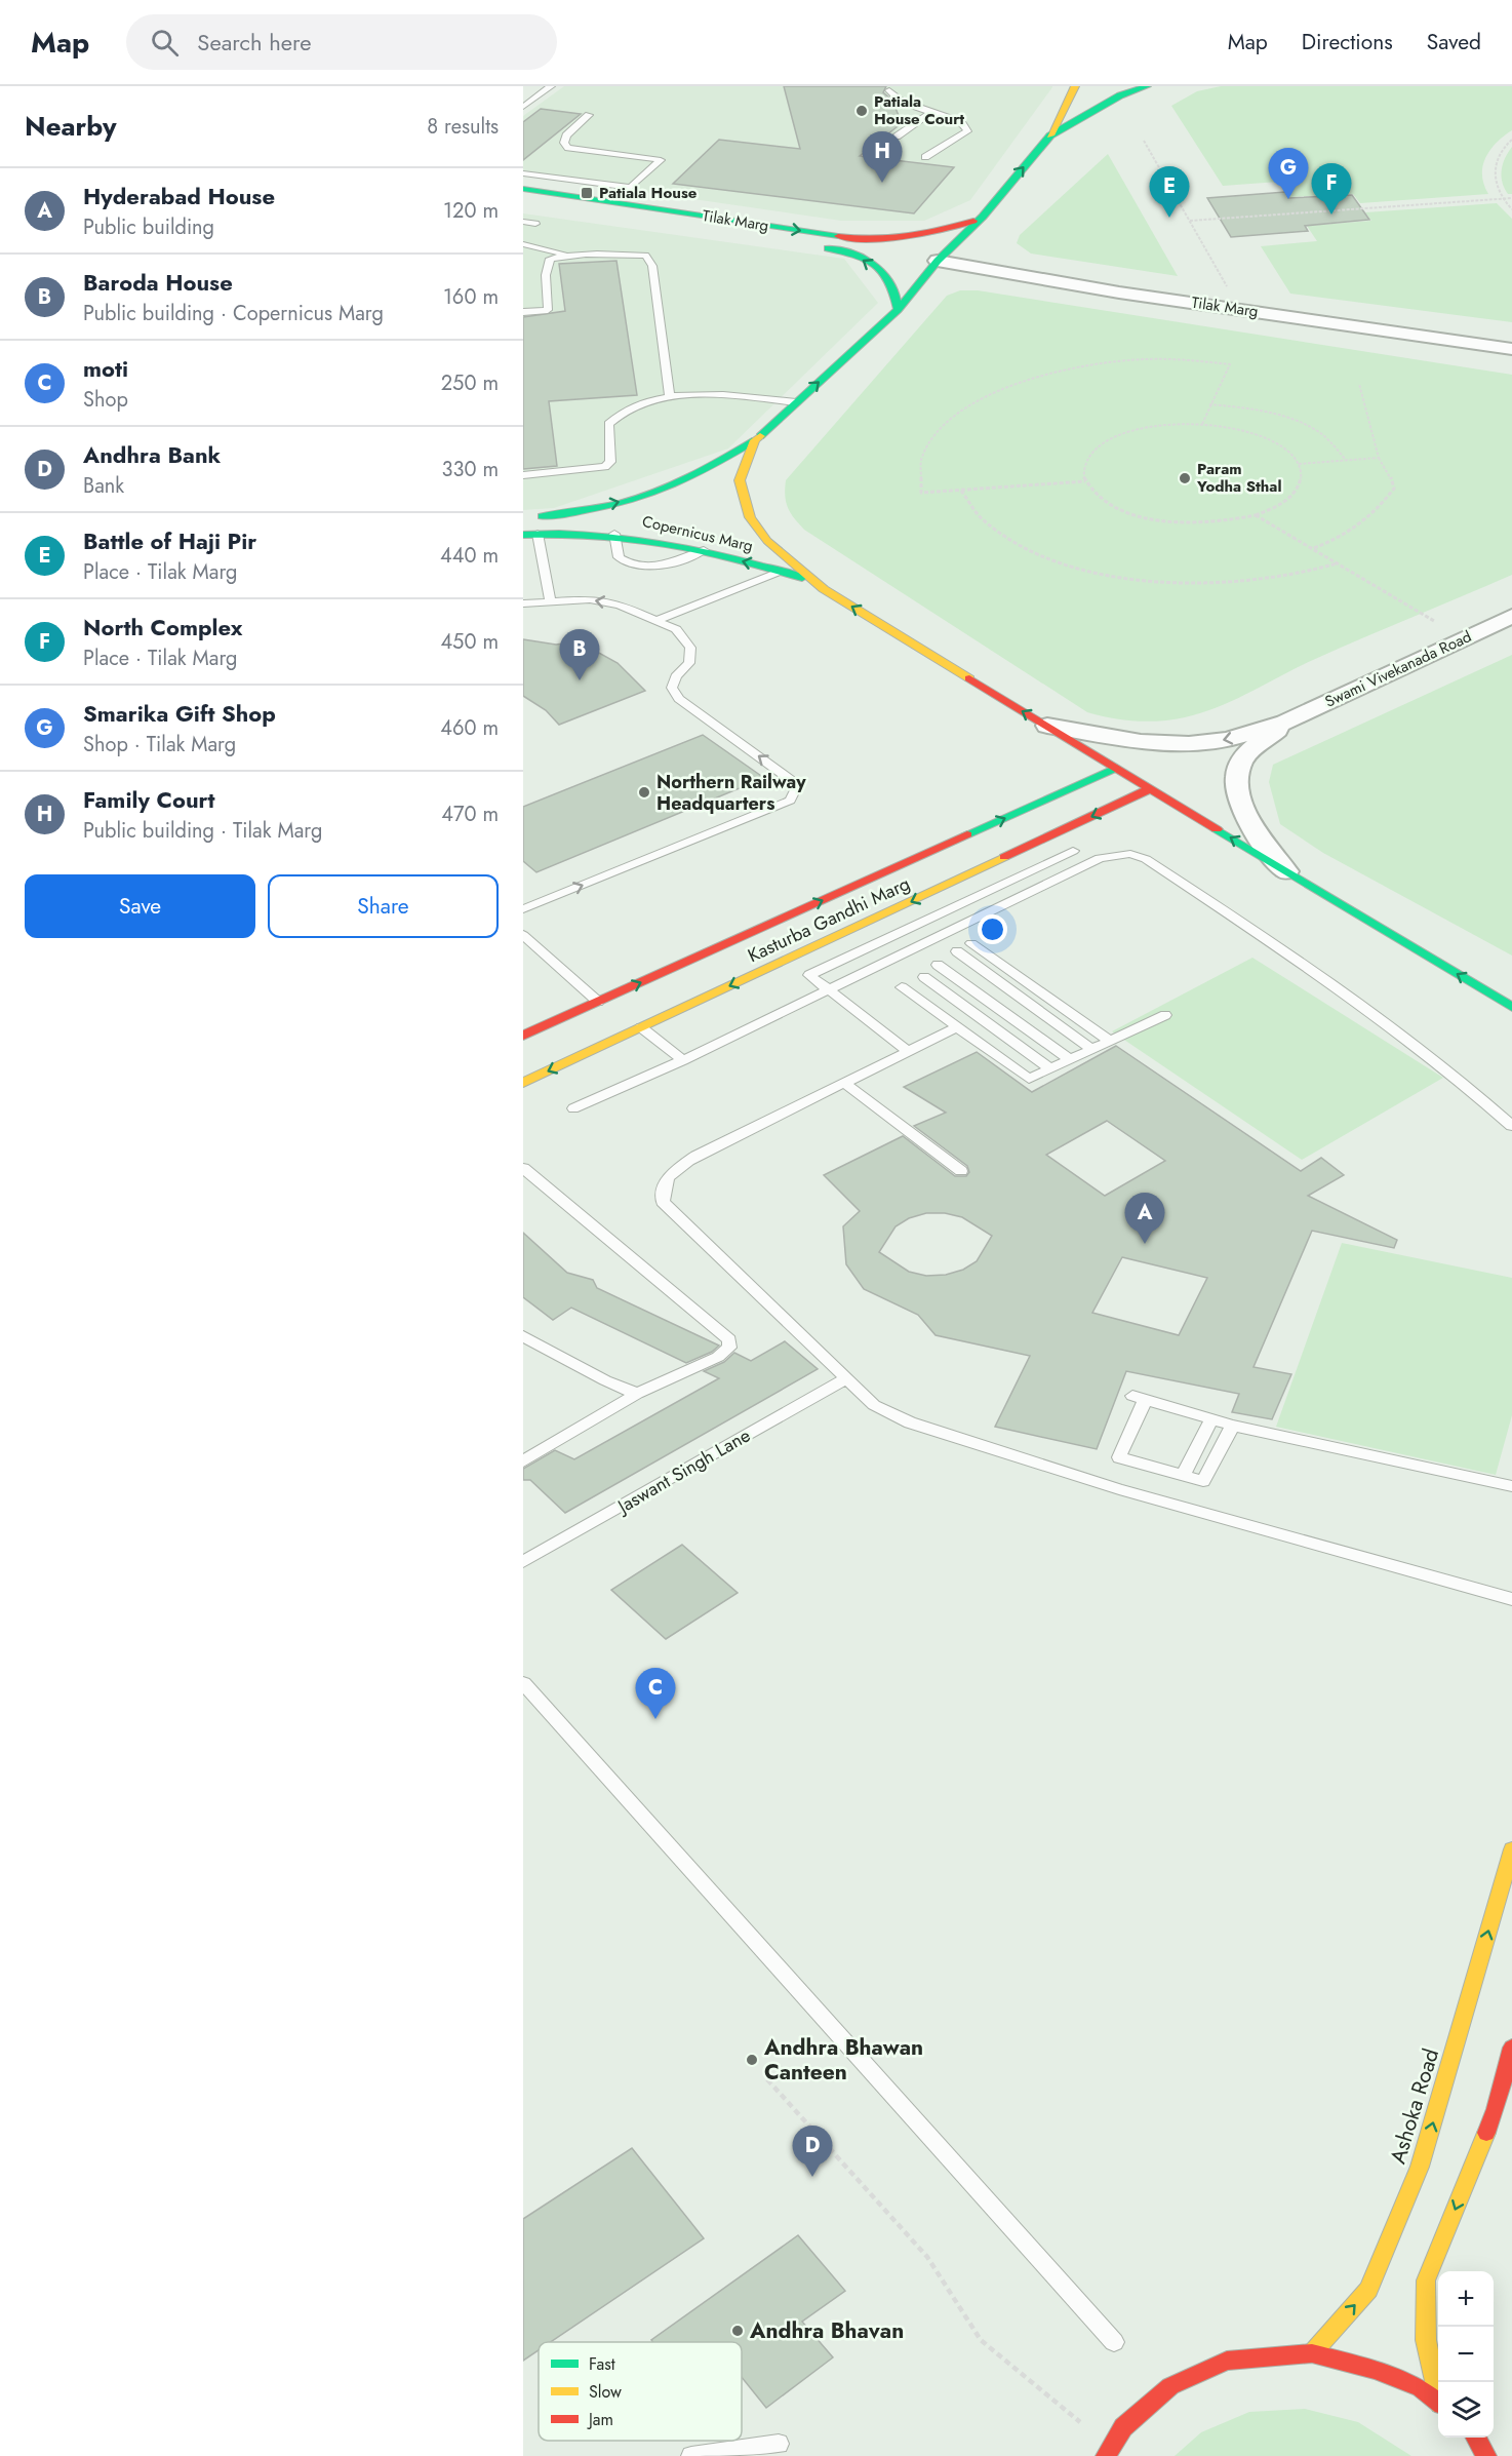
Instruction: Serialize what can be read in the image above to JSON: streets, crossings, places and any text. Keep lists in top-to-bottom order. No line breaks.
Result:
{"streets":{"main road":["Tilak Marg","Copernicus Marg","Kasturba Gandhi Marg","Ashoka Road"],"street":["Swami Vivekanada Road"],"lane":["Jaswant Singh Lane"]},"places":{"other":["Patiala House Court","Param Yodha Sthal","Northern Railway Headquarters","Andhra Bhawan Canteen","Andhra Bhavan"],"transit":["Patiala House"]},"legend":["Fast","Slow","Jam"],"page":{"header":"Map","search":"Search here","nav":["Map","Directions","Saved"],"heading":["Nearby","8 results"],"pins":["H","G","F","E","B","A","C","D"],"list":[{"mark":"A","name":"Hyderabad House","note":"Public building","value":"120 m"},{"mark":"B","name":"Baroda House","note":"Public building · Copernicus Marg","value":"160 m"},{"mark":"C","name":"moti","note":"Shop","value":"250 m"},{"mark":"D","name":"Andhra Bank","note":"Bank","value":"330 m"},{"mark":"E","name":"Battle of Haji Pir","note":"Place · Tilak Marg","value":"440 m"},{"mark":"F","name":"North Complex","note":"Place · Tilak Marg","value":"450 m"},{"mark":"G","name":"Smarika Gift Shop","note":"Shop · Tilak Marg","value":"460 m"},{"mark":"H","name":"Family Court","note":"Public building · Tilak Marg","value":"470 m"}],"buttons":["Save","Share"],"map_buttons":["+","−"]}}
